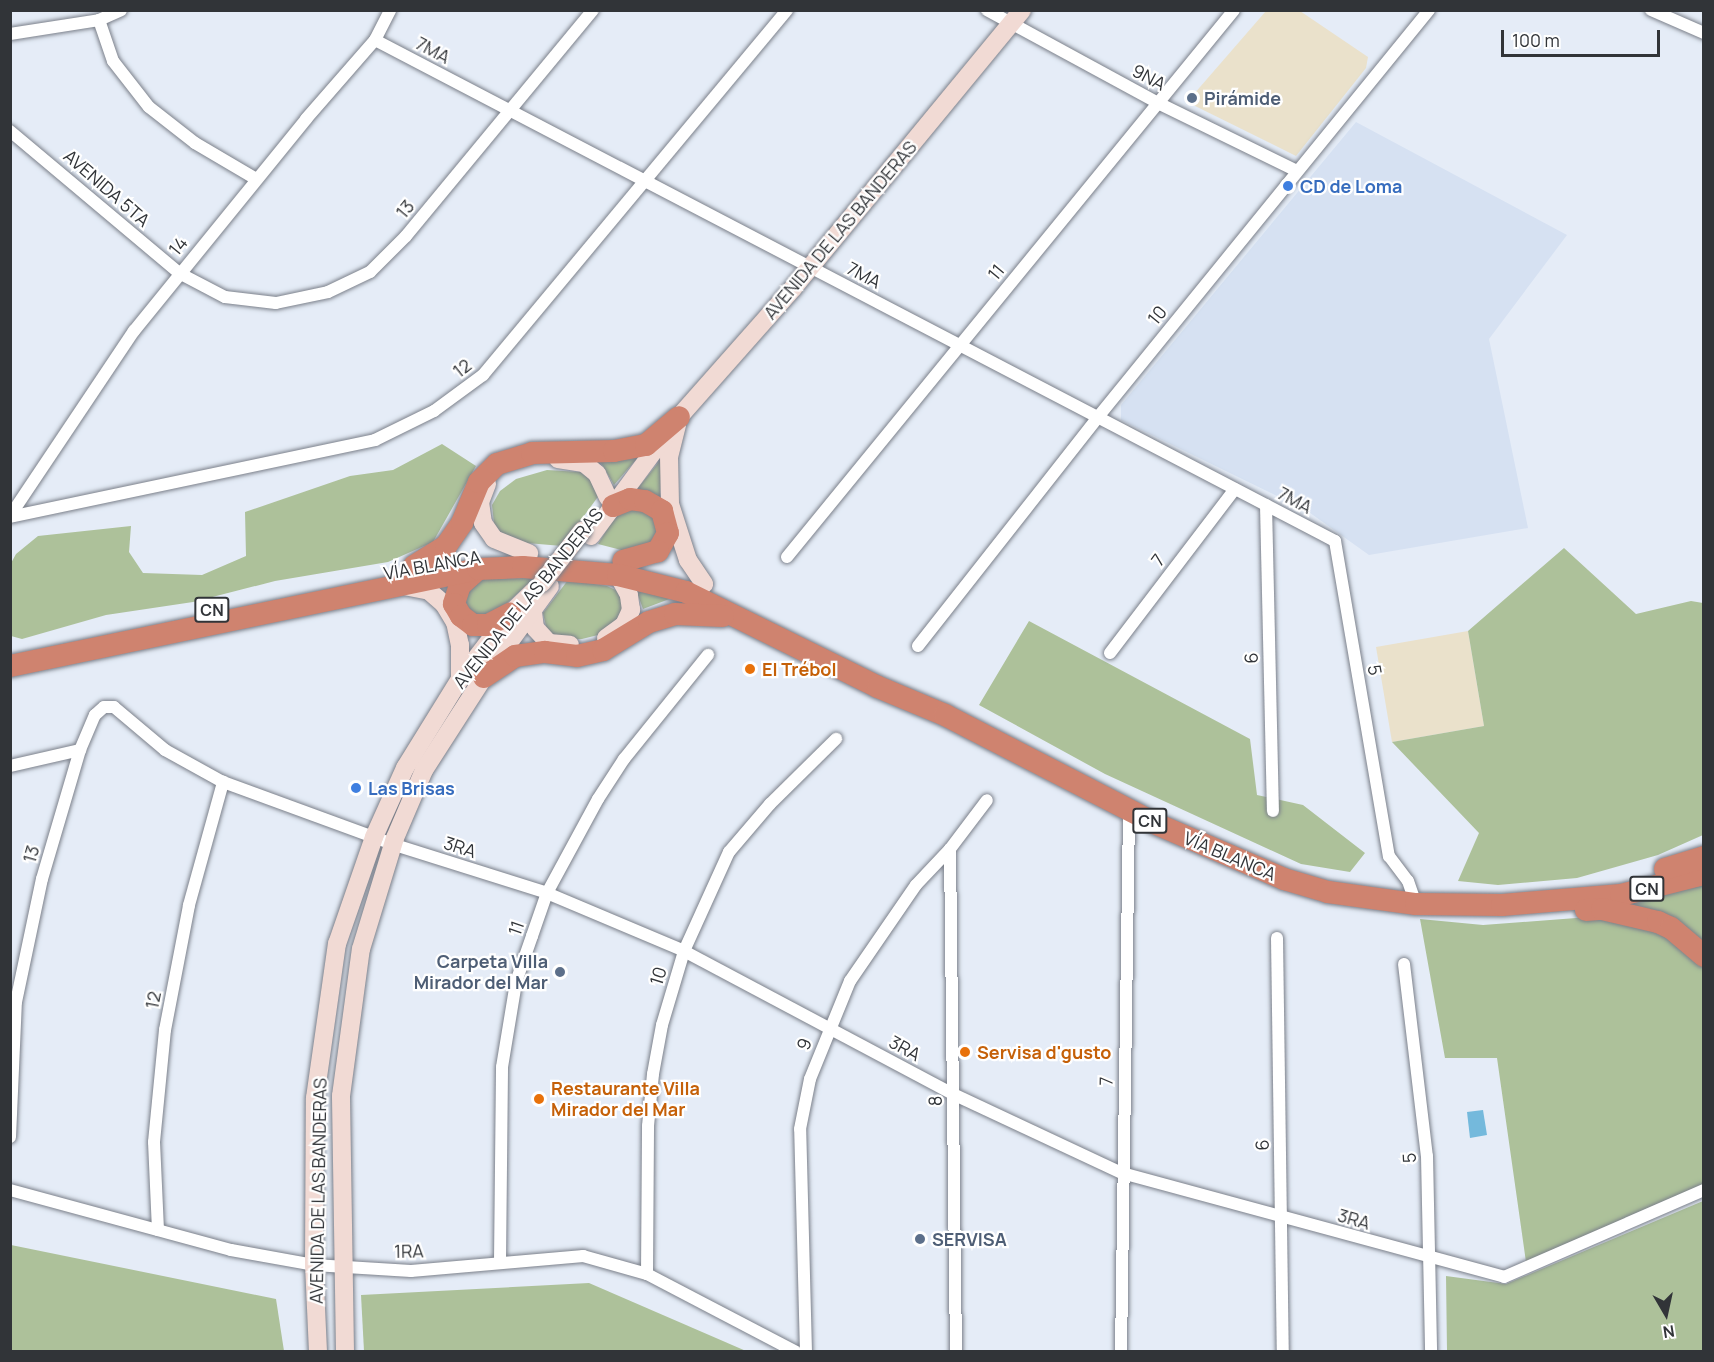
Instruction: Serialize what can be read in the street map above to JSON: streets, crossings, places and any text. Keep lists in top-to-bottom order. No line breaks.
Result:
{"streets":{"highway":["VÍA BLANCA","CN"],"main road":["AVENIDA DE LAS BANDERAS"],"street":["7MA","9NA","AVENIDA 5TA","13","14","11","10","12","7","6","5","3RA","9","8","1RA"]},"crossings":[["7MA","13"],["7MA","AVENIDA DE LAS BANDERAS"],["7MA","14"],["7MA","11"],["7MA","10"],["7MA","12"],["7MA","7"],["7MA","6"],["7MA","5"],["9NA","AVENIDA DE LAS BANDERAS"],["9NA","11"],["9NA","10"],["AVENIDA 5TA","13"],["AVENIDA 5TA","14"],["13","14"],["13","3RA"],["AVENIDA DE LAS BANDERAS","3RA"],["AVENIDA DE LAS BANDERAS","1RA"],["14","12"],["11","3RA"],["11","1RA"],["10","3RA"],["10","1RA"],["12","3RA"],["12","1RA"],["7","VÍA BLANCA"],["7","3RA"],["VÍA BLANCA","5"],["6","3RA"],["5","3RA"],["3RA","9"],["3RA","8"],["9","8"]],"places":["Pirámide","CD de Loma","El Trébol","Las Brisas","Carpeta Villa Mirador del Mar","Servisa d'gusto","Restaurante Villa Mirador del Mar","SERVISA"],"scale_bar":"100 m","north":"bottom"}
